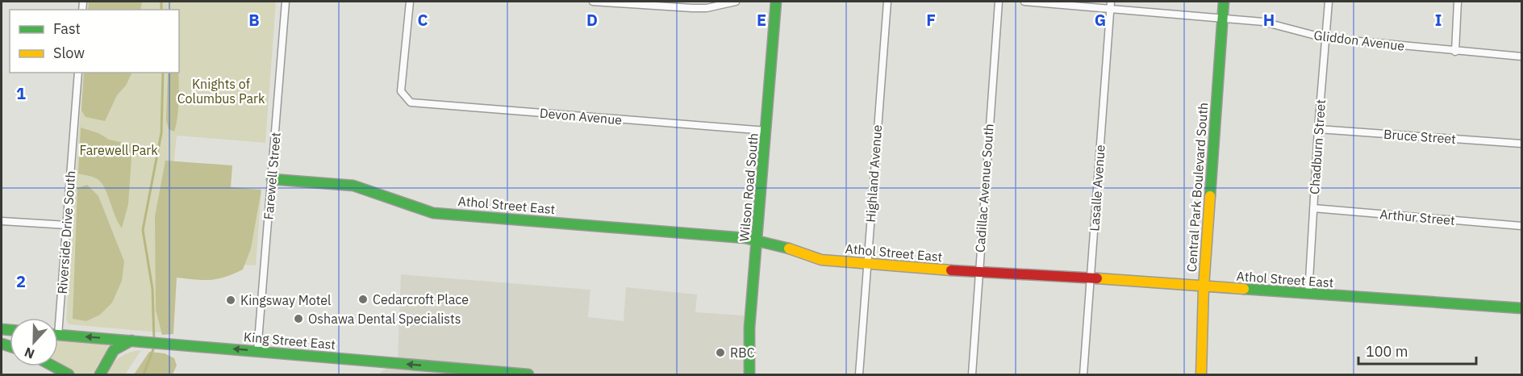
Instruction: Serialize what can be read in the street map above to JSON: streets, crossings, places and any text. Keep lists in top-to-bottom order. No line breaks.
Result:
{"streets":{"street":["Gliddon Avenue","Devon Avenue","Bruce Street","Chadburn Street","Highland Avenue","Farewell Street","Wilson Road South","Central Park Boulevard South","Cadillac Avenue South","Lasalle Avenue","Athol Street East","Arthur Street","Riverside Drive South","King Street East"]},"crossings":[["Gliddon Avenue","Chadburn Street"],["Gliddon Avenue","Central Park Boulevard South"],["Gliddon Avenue","Lasalle Avenue"],["Devon Avenue","Wilson Road South"],["Bruce Street","Chadburn Street"],["Chadburn Street","Athol Street East"],["Chadburn Street","Arthur Street"],["Highland Avenue","Athol Street East"],["Farewell Street","Athol Street East"],["Farewell Street","King Street East"],["Wilson Road South","Athol Street East"],["Central Park Boulevard South","Athol Street East"],["Cadillac Avenue South","Athol Street East"],["Lasalle Avenue","Athol Street East"]],"one_way":["King Street East"],"parks":["Knights of Columbus Park","Farewell Park"],"places":["Cedarcroft Place","Kingsway Motel","Oshawa Dental Specialists","RBC"],"legend":["Fast","Slow"],"scale_bar":"100 m","north":"bottom","grid":{"columns":["B","C","D","E","F","G","H","I"],"rows":["1","2"]}}
